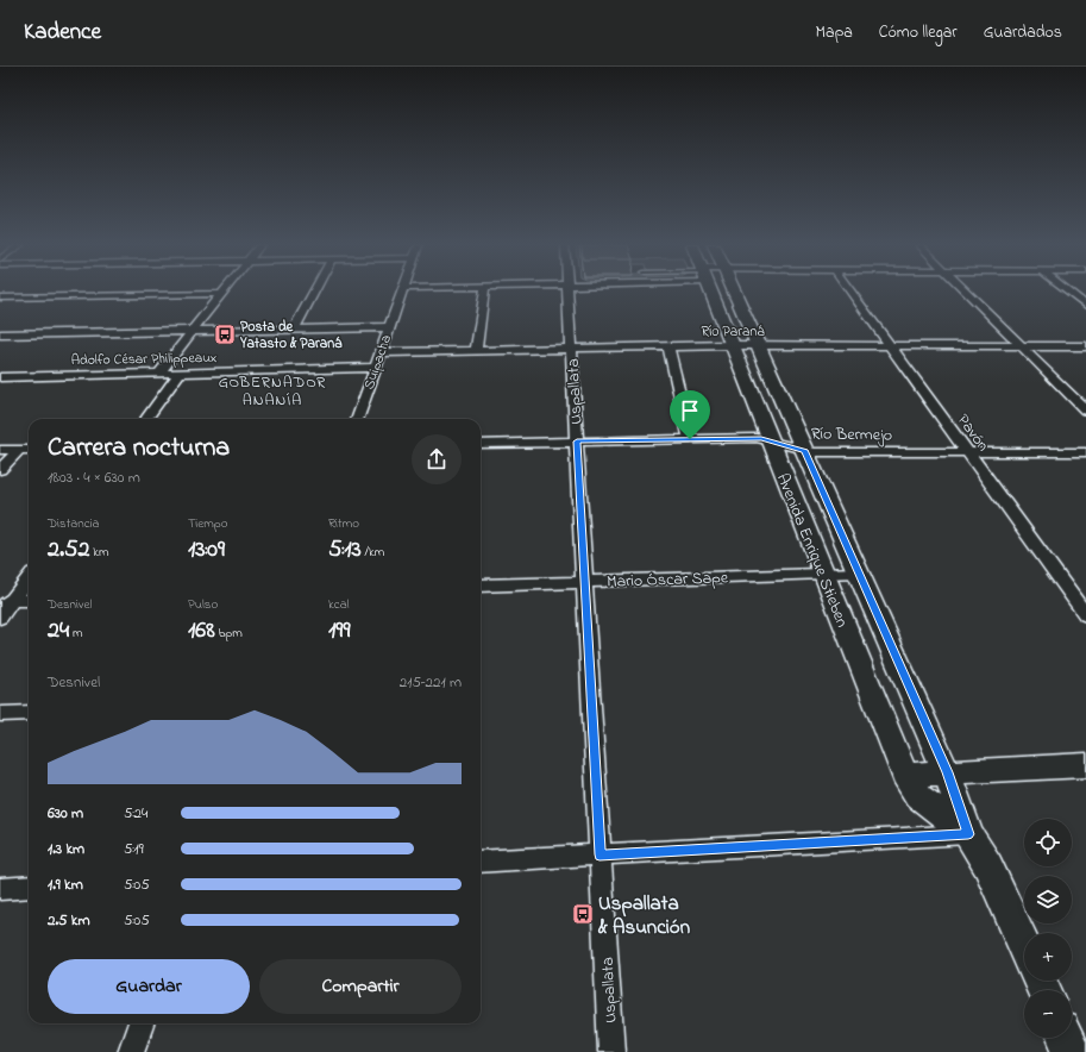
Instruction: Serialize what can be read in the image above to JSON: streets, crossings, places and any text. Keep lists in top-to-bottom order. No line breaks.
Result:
{"streets":{"main road":["Avenida Enrique Stieben"],"street":["Río Paraná","Adolfo César Philippeaux","Suipacha","Uspallata","Pavón","Río Bermejo","Mario Óscar Sape"]},"crossings":[["Río Paraná","Suipacha"],["Río Paraná","Uspallata"],["Río Paraná","Pavón"],["Río Paraná","Avenida Enrique Stieben"],["Adolfo César Philippeaux","Suipacha"],["Uspallata","Río Bermejo"],["Uspallata","Mario Óscar Sape"],["Pavón","Río Bermejo"],["Río Bermejo","Avenida Enrique Stieben"],["Avenida Enrique Stieben","Mario Óscar Sape"]],"districts":["GOBERNADOR ANANÍA"],"places":{"bus stop":["Posta de Yatasto & Paraná","Uspallata & Asunción"]},"page":{"header":"Kadence","nav":["Mapa","Cómo llegar","Guardados"],"heading":["Carrera nocturna","18:03 · 4 × 630 m"],"stats":[["Distancia","2.52 km"],["Tiempo","13:09"],["Ritmo","5:13 /km"],["Desnivel","24 m"],["Pulso","168 bpm"],["kcal","199"]],"chart":["Desnivel","215–221 m"],"list":[{"name":"630 m","note":"5:24"},{"name":"1.3 km","note":"5:19"},{"name":"1.9 km","note":"5:05"},{"name":"2.5 km","note":"5:05"}],"map_buttons":["+","−"],"buttons":["Guardar","Compartir"]}}
